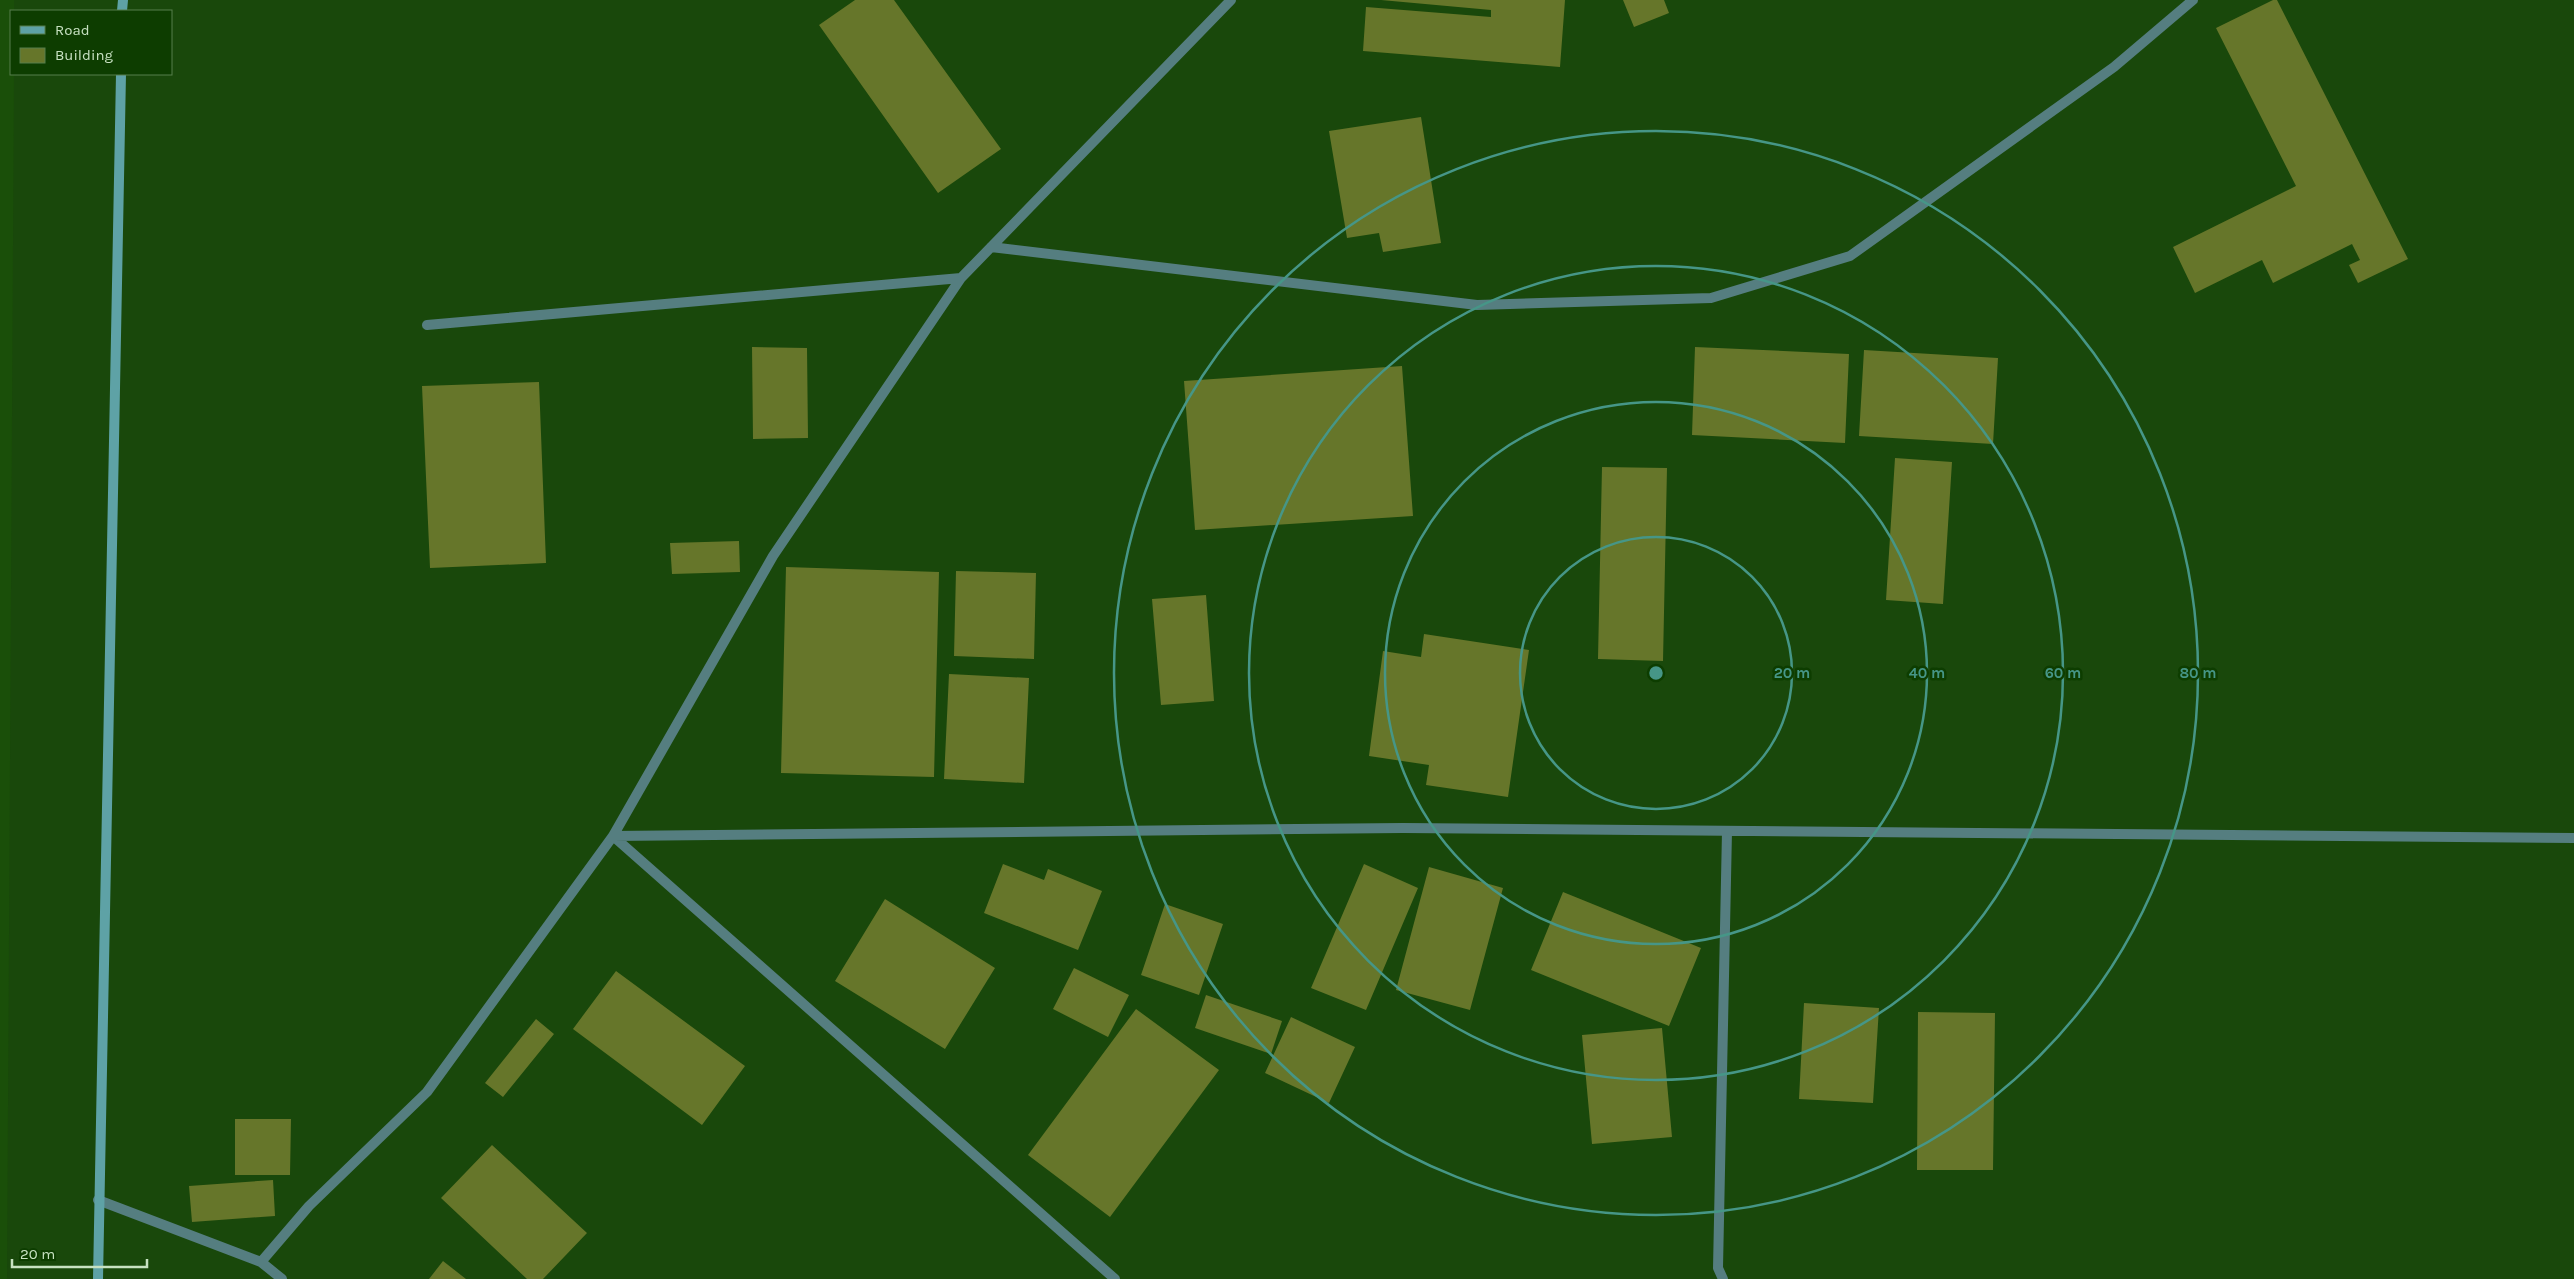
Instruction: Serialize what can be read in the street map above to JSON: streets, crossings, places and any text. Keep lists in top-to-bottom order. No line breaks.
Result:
{"legend":["Road","Building"],"scale_bar":"20 m","rings":["20 m","40 m","60 m","80 m"]}
